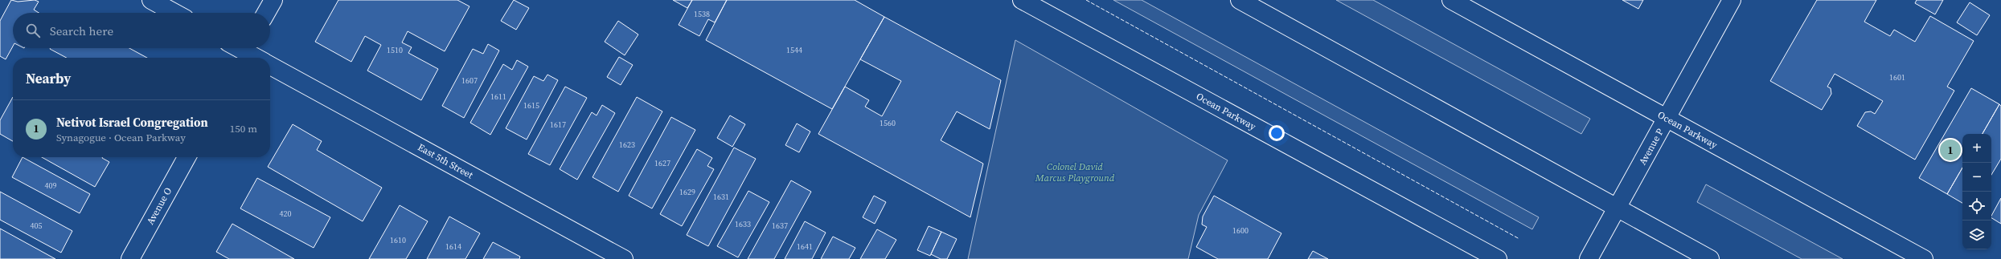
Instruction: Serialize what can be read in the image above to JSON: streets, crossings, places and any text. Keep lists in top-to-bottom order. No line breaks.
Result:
{"streets":{"street":["Ocean Parkway","Avenue P","East 5th Street","Avenue O"]},"crossings":[["Ocean Parkway","Avenue P"]],"parks":["Colonel David Marcus Playground"],"house_numbers":["1538","1510","1544","1601","1607","1611","1615","1560","1617","1623","1627","409","1629","1631","420","1633","405","1637","1600","1610","1614","1641"],"page":{"search":"Search here","heading":"Nearby","list":[{"mark":"1","name":"Netivot Israel Congregation","note":"Synagogue · Ocean Parkway","value":"150 m"}],"map_buttons":["+","−"],"pins":"1"}}
